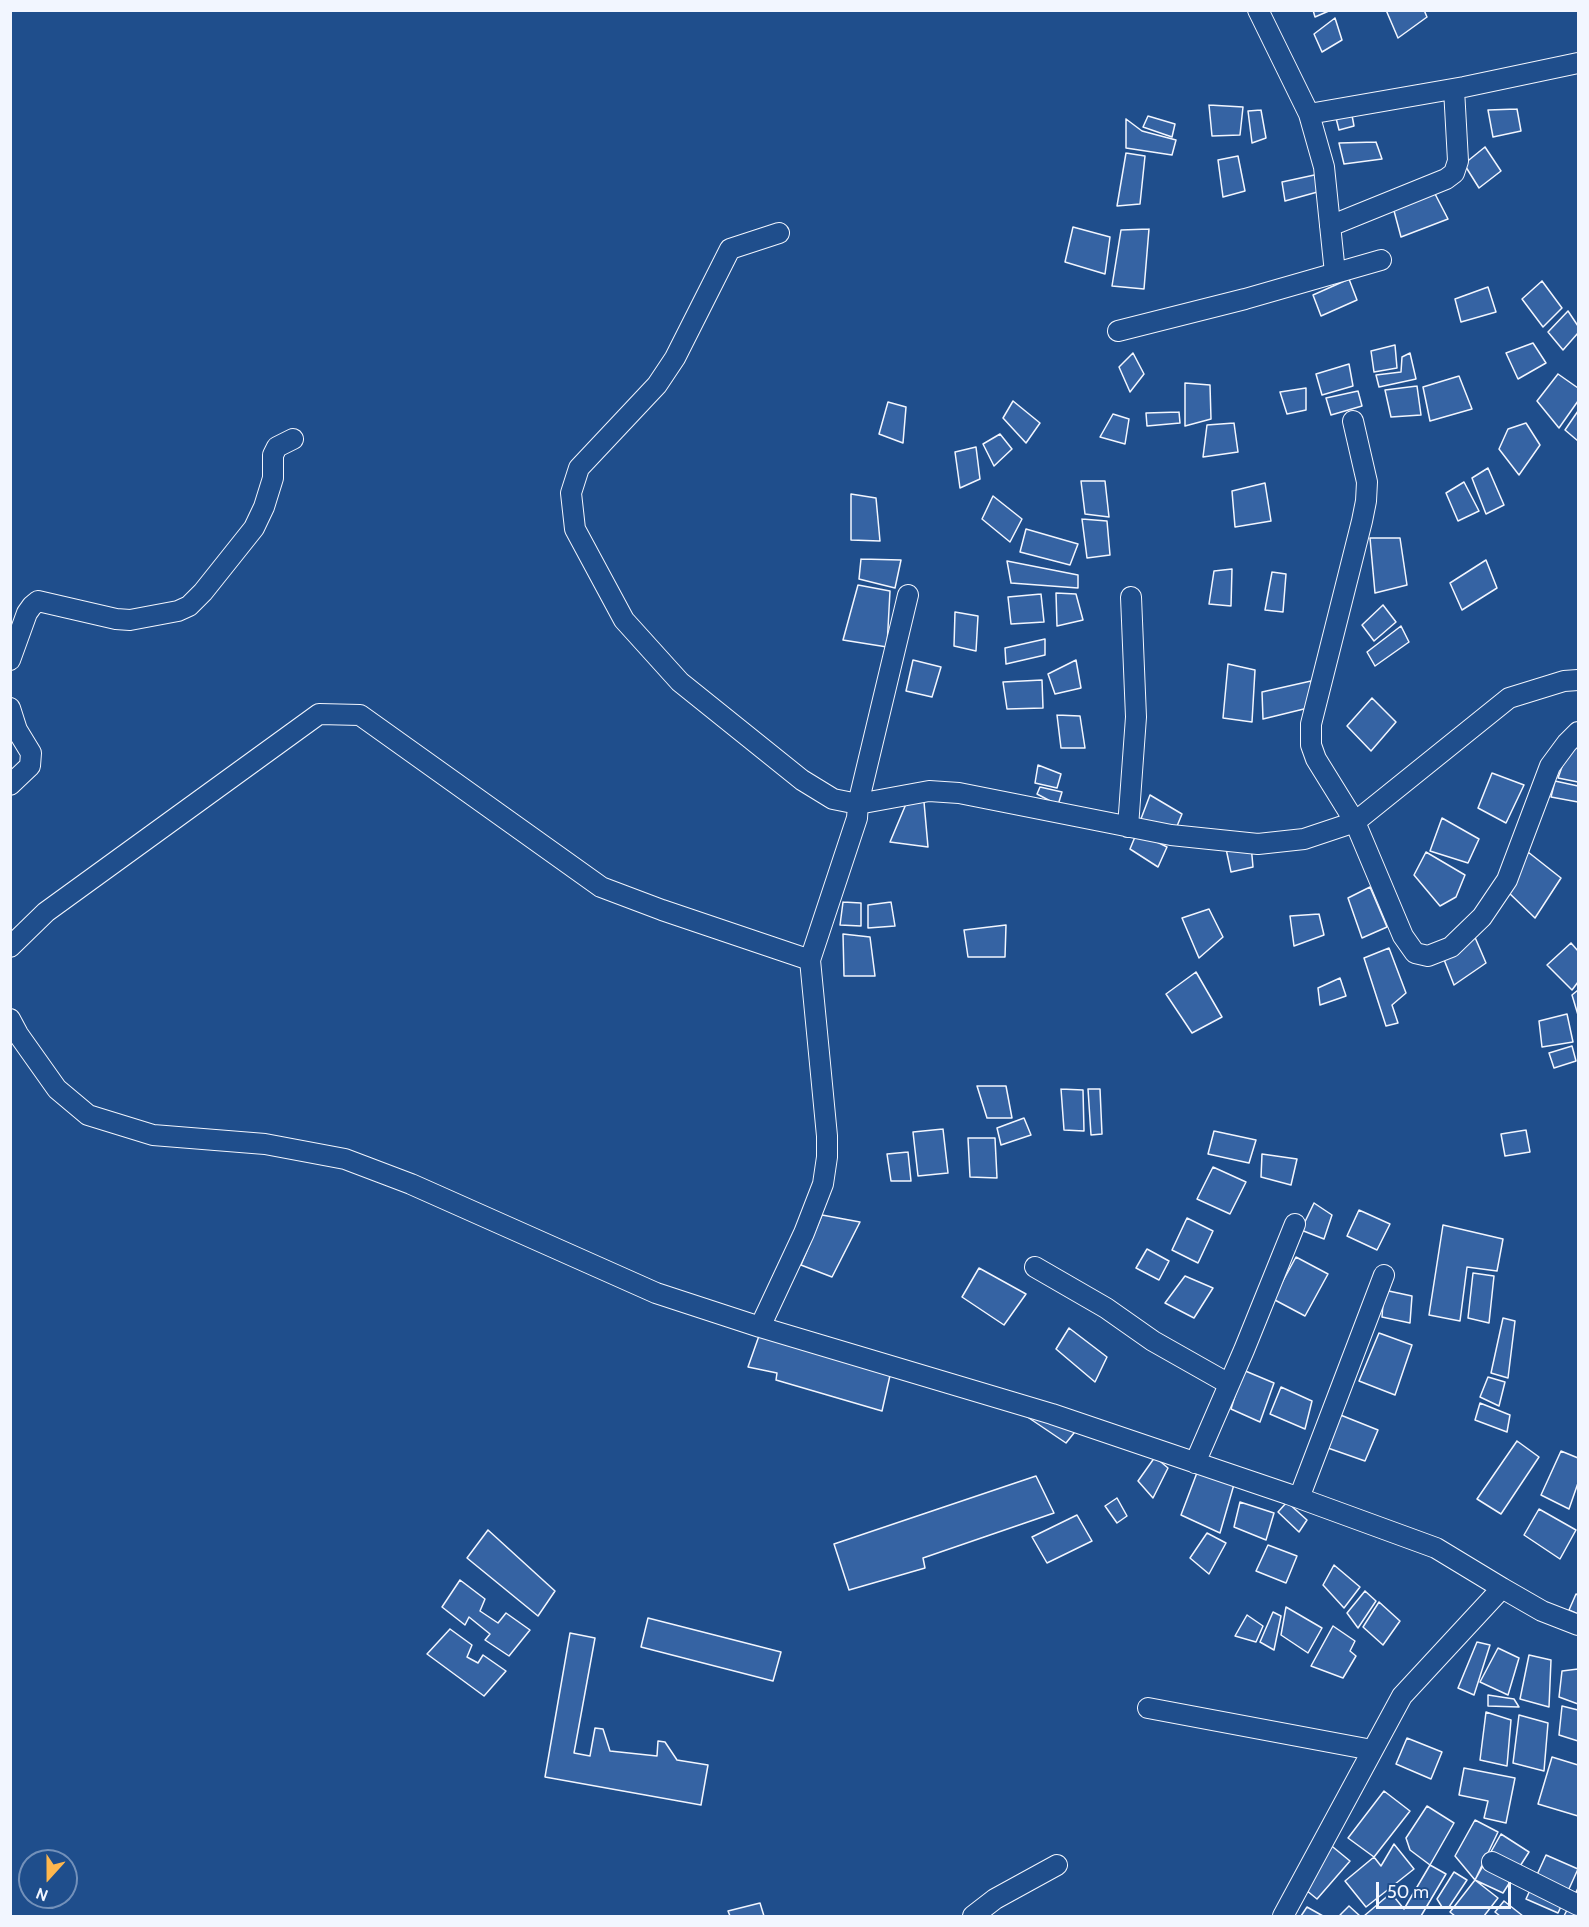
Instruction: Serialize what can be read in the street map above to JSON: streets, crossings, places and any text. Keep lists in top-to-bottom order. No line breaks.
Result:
{"scale_bar":"50 m","north":"bottom"}
